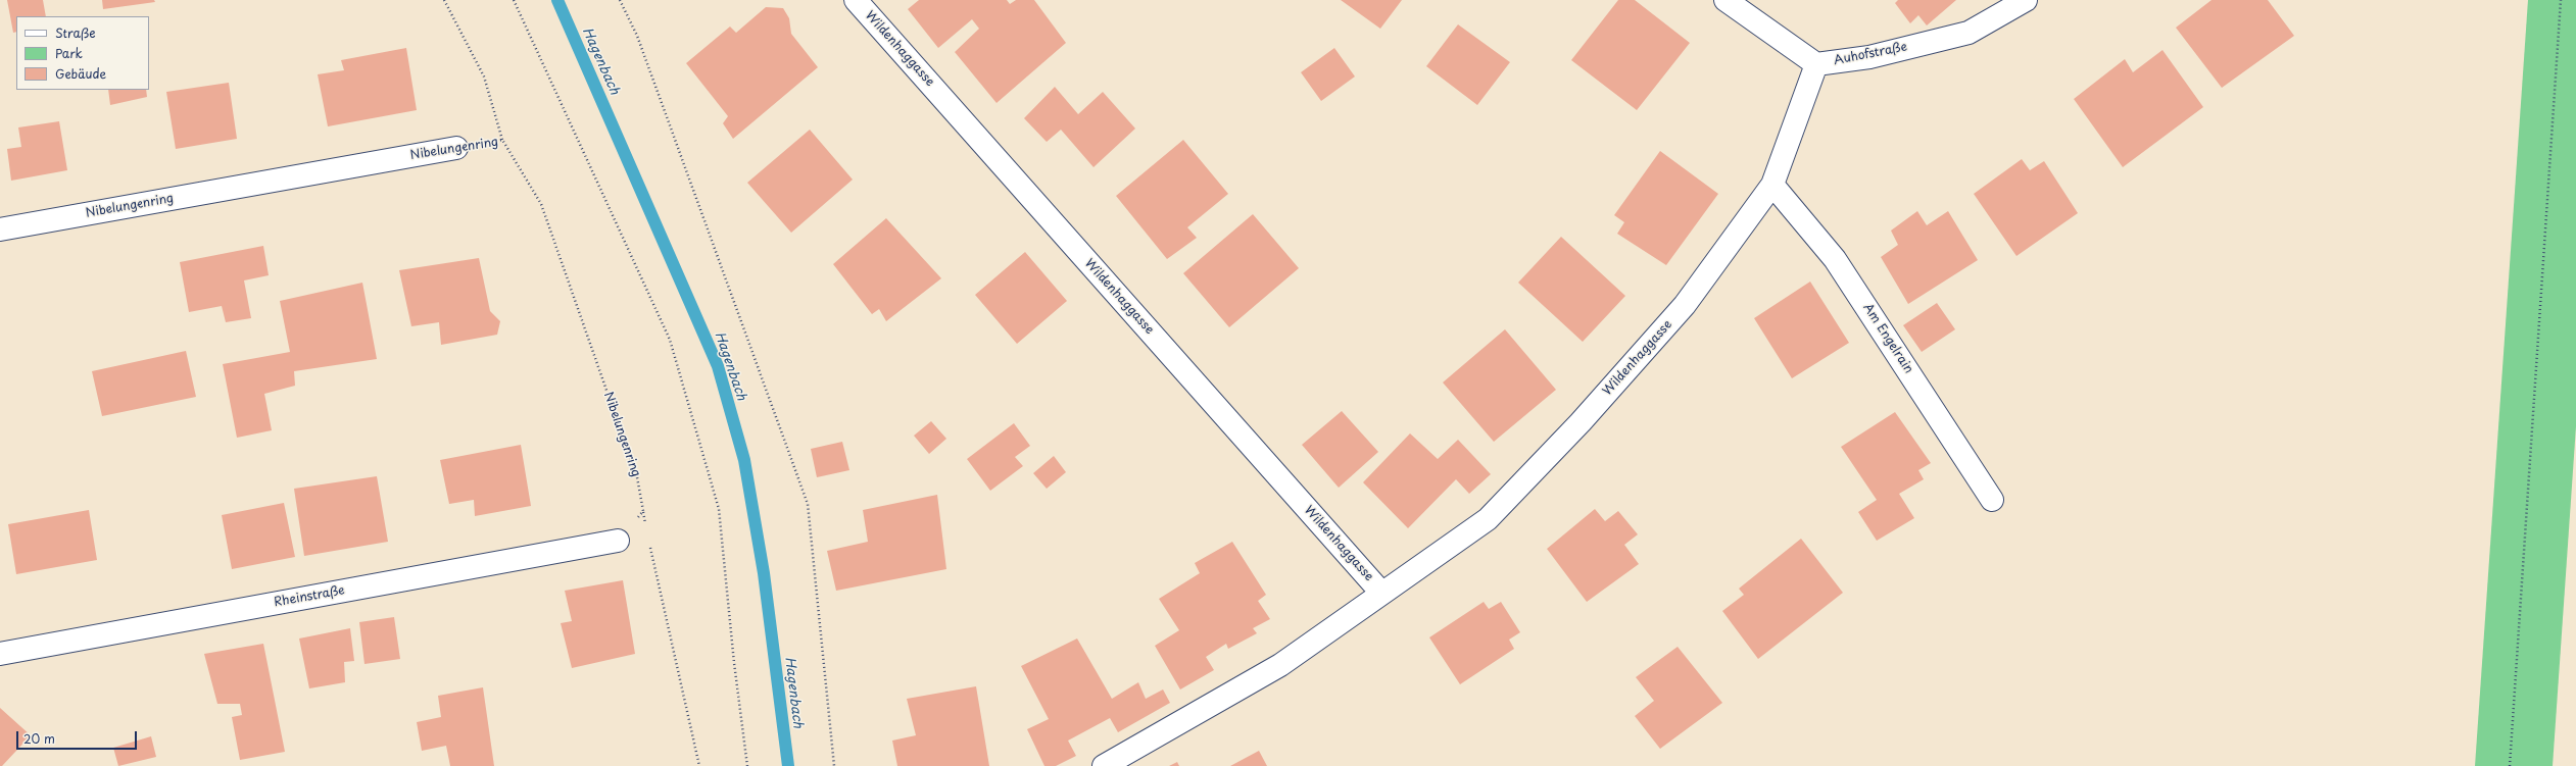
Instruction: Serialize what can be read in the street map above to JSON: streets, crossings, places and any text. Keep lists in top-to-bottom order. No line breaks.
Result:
{"streets":{"street":["Wildenhaggasse","Auhofstraße","Nibelungenring","Am Engelrain","Rheinstraße"]},"crossings":[["Wildenhaggasse","Auhofstraße"],["Wildenhaggasse","Am Engelrain"],["Nibelungenring","Rheinstraße"]],"water":["Hagenbach"],"legend":["Straße","Park","Gebäude"],"scale_bar":"20 m"}
